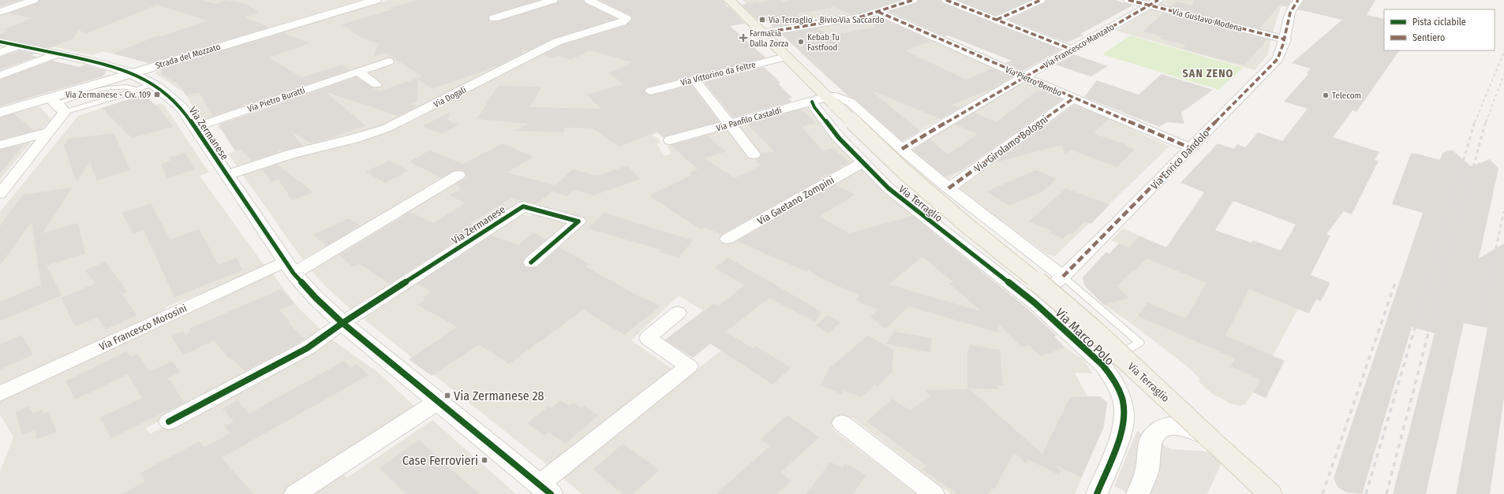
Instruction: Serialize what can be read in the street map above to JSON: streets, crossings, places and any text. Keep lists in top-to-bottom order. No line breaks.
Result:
{"streets":{"main road":["Via Terraglio"],"street":["Via Gustavo Modena","Via Francesco Manzato","Strada del Mozzato","Via Vittorino da Feltre","Via Pietro Bembo","Via Dogali","Via Pietro Buratti","Via Panfilo Castaldi","Via Zermanese","Via Girolamo Bologni","Via Enrico Dandolo","Via Gaetano Zompini","Via Francesco Morosini","Via Marco Polo"]},"crossings":[["Via Gustavo Modena","Via Francesco Manzato"],["Via Gustavo Modena","Via Enrico Dandolo"],["Via Francesco Manzato","Via Pietro Bembo"],["Strada del Mozzato","Via Zermanese"],["Via Vittorino da Feltre","Via Terraglio"],["Via Pietro Bembo","Via Girolamo Bologni"],["Via Pietro Bembo","Via Enrico Dandolo"],["Via Dogali","Via Zermanese"],["Via Pietro Buratti","Via Zermanese"],["Via Panfilo Castaldi","Via Terraglio"],["Via Zermanese","Via Francesco Morosini"],["Via Enrico Dandolo","Via Terraglio"],["Via Enrico Dandolo","Via Marco Polo"],["Via Gaetano Zompini","Via Terraglio"],["Via Terraglio","Via Marco Polo"]],"districts":["SAN ZENO"],"places":{"transit":["Via Terraglio - Bivio Via Saccardo","Via Zermanese - Civ. 109","Via Zermanese 28","Case Ferrovieri"],"health":["Farmacia Dalla Zorza"],"other":["Kebab Tu Fastfood","Telecom"]},"legend":["Pista ciclabile","Sentiero"]}
